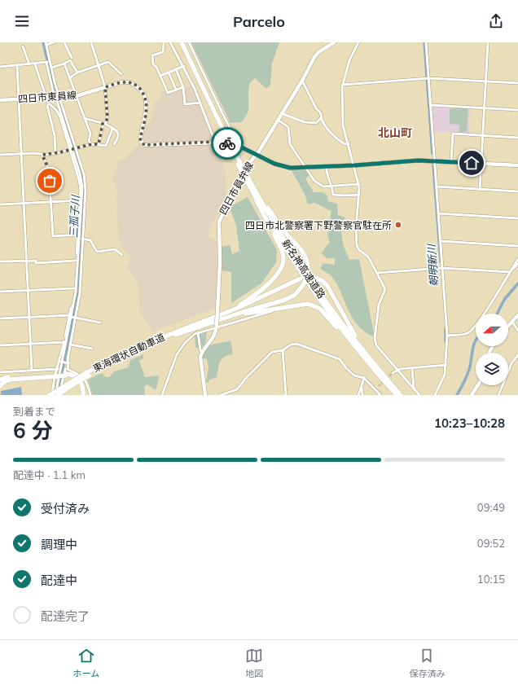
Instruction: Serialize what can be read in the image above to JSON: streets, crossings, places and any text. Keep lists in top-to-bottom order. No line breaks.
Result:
{"streets":{"highway":["新名神高速道路","東海環状自動車道"],"main road":["四日市東員線","四日市員弁線"]},"crossings":[["四日市東員線","四日市員弁線"]],"districts":["北山町"],"water":["三孤子川","朝明新川"],"places":["四日市北警察署下野警察官駐在所"],"north":"left","page":{"header":"Parcelo","heading":["6 分","到着まで","10:23–10:28"],"bar":"配達中 · 1.1 km","list":[["受付済み","09:49"],["調理中","09:52"],["配達中","10:15"],"配達完了"],"tabs":["ホーム","地図","保存済み"]}}
